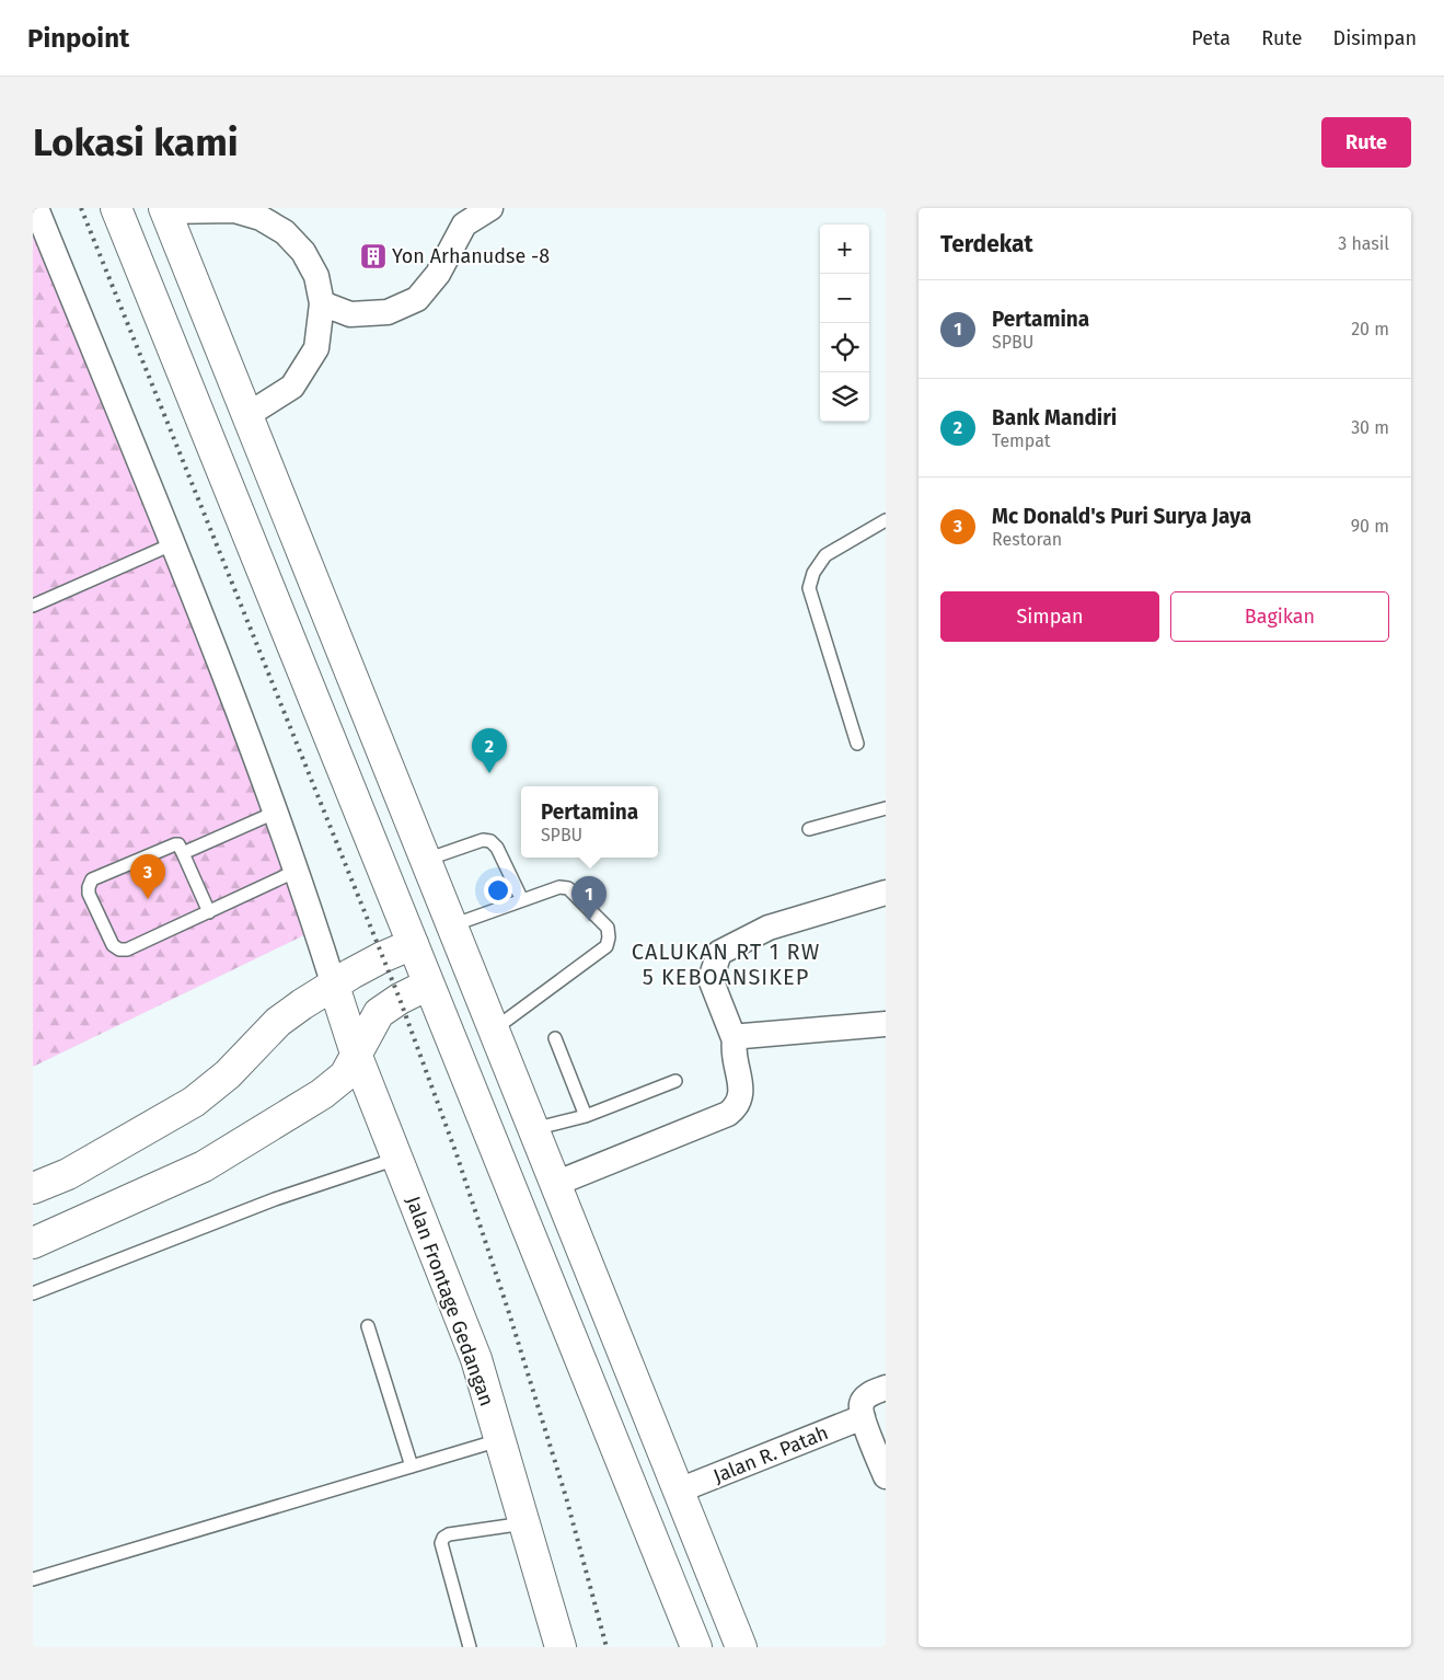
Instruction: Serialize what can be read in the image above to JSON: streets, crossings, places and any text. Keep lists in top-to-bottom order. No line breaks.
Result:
{"streets":{"main road":["Jalan Frontage Gedangan"],"street":["Jalan R. Patah"]},"districts":["CALUKAN RT 1 RW 5 KEBOANSIKEP"],"places":{"building":["Yon Arhanudse -8"]},"page":{"header":"Pinpoint","nav":["Peta","Rute","Disimpan"],"buttons":["Rute",["Simpan","Bagikan"]],"title":"Lokasi kami","heading":["Terdekat","3 hasil"],"map_buttons":["+","−"],"list":[{"mark":"1","name":"Pertamina","note":"SPBU","value":"20 m"},{"mark":"2","name":"Bank Mandiri","note":"Tempat","value":"30 m"},{"mark":"3","name":"Mc Donald's Puri Surya Jaya","note":"Restoran","value":"90 m"}],"pins":["2","3","1"],"popup":["Pertamina","SPBU"]}}
